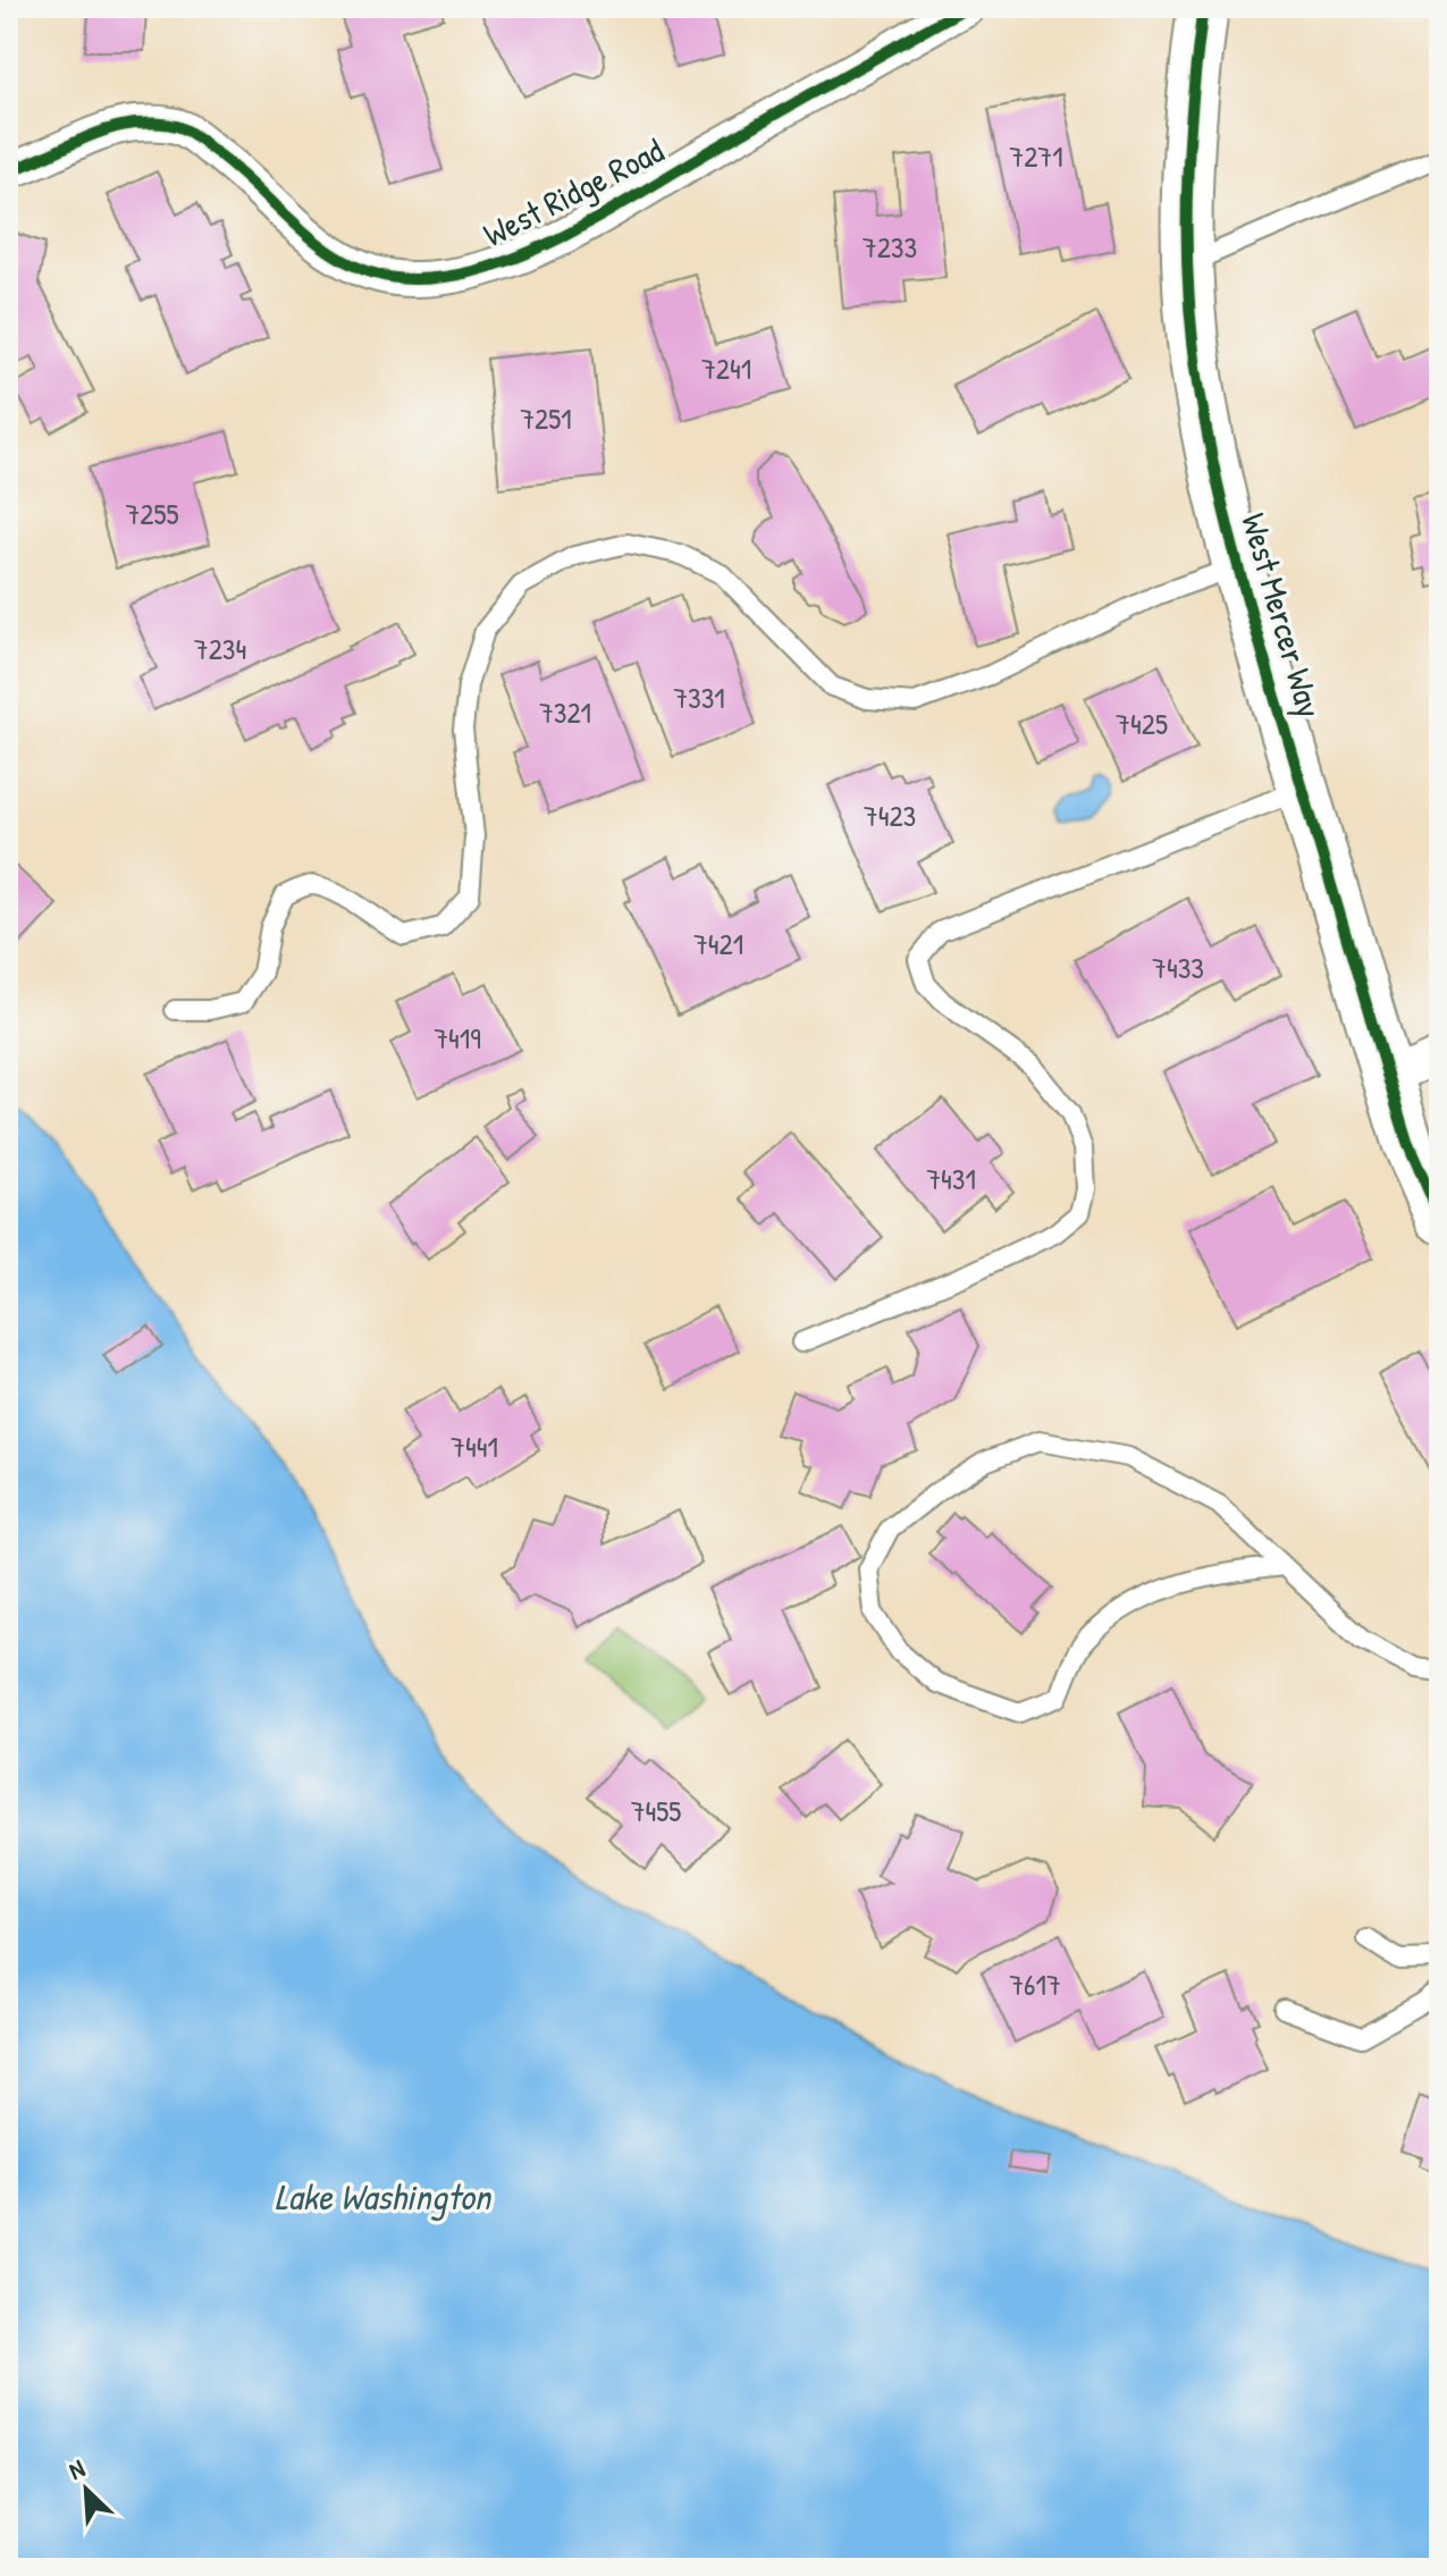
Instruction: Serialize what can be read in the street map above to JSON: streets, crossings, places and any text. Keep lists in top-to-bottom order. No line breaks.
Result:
{"streets":{"street":["West Ridge Road","West Mercer Way"]},"water":["Lake Washington"],"house_numbers":["7271","7233","7241","7251","7255","7234","7331","7321","7425","7423","7421","7433","7419","7431","7441","7455","7617"],"north":"top left"}
